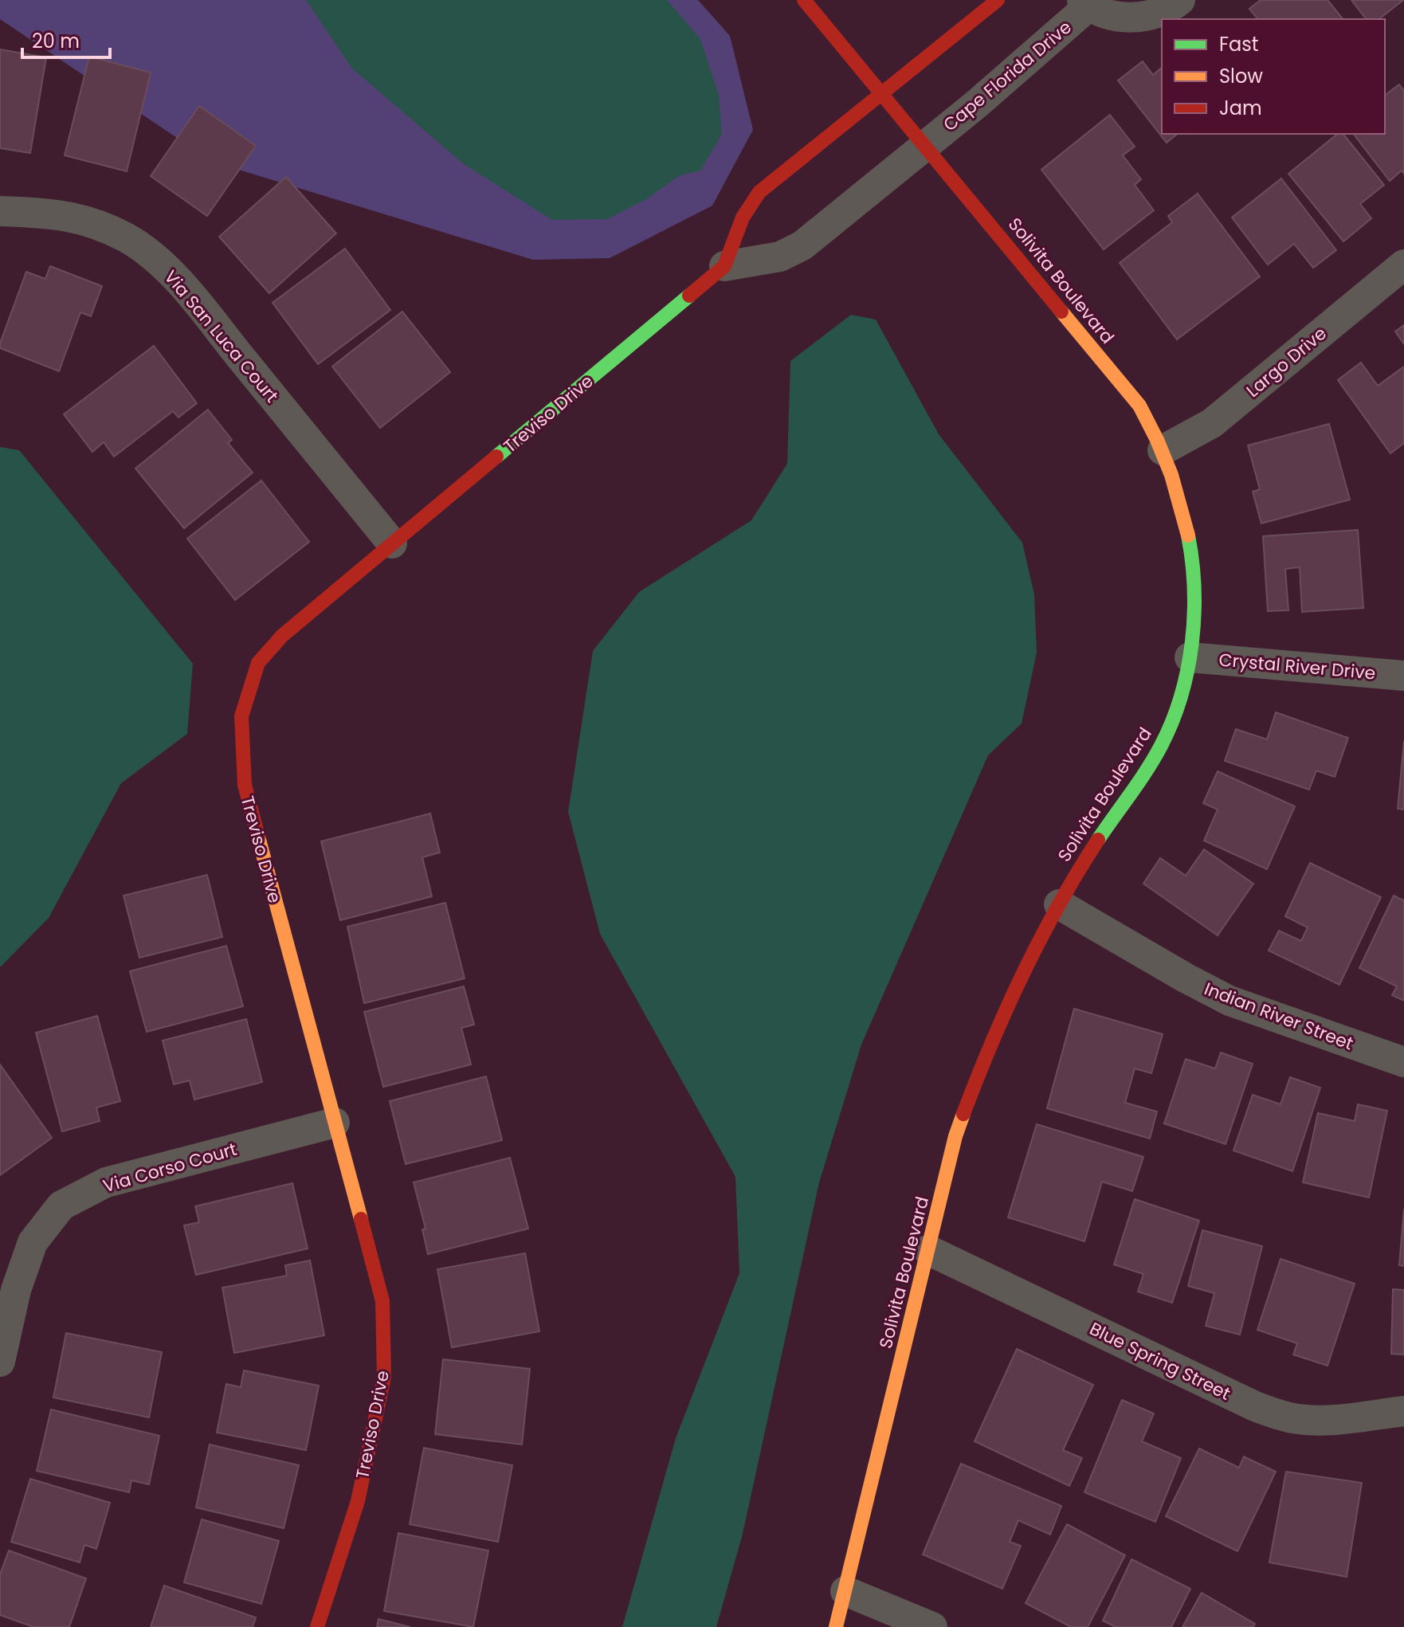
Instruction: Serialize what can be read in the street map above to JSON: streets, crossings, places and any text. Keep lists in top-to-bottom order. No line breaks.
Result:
{"streets":{"street":["Cape Florida Drive","Solivita Boulevard","Via San Luca Court","Largo Drive","Treviso Drive","Crystal River Drive","Indian River Street","Via Corso Court","Blue Spring Street"]},"crossings":[["Cape Florida Drive","Solivita Boulevard"],["Cape Florida Drive","Treviso Drive"],["Solivita Boulevard","Largo Drive"],["Solivita Boulevard","Treviso Drive"],["Solivita Boulevard","Crystal River Drive"],["Solivita Boulevard","Indian River Street"],["Solivita Boulevard","Blue Spring Street"],["Via San Luca Court","Treviso Drive"],["Treviso Drive","Via Corso Court"]],"legend":["Fast","Slow","Jam"],"scale_bar":"20 m"}
